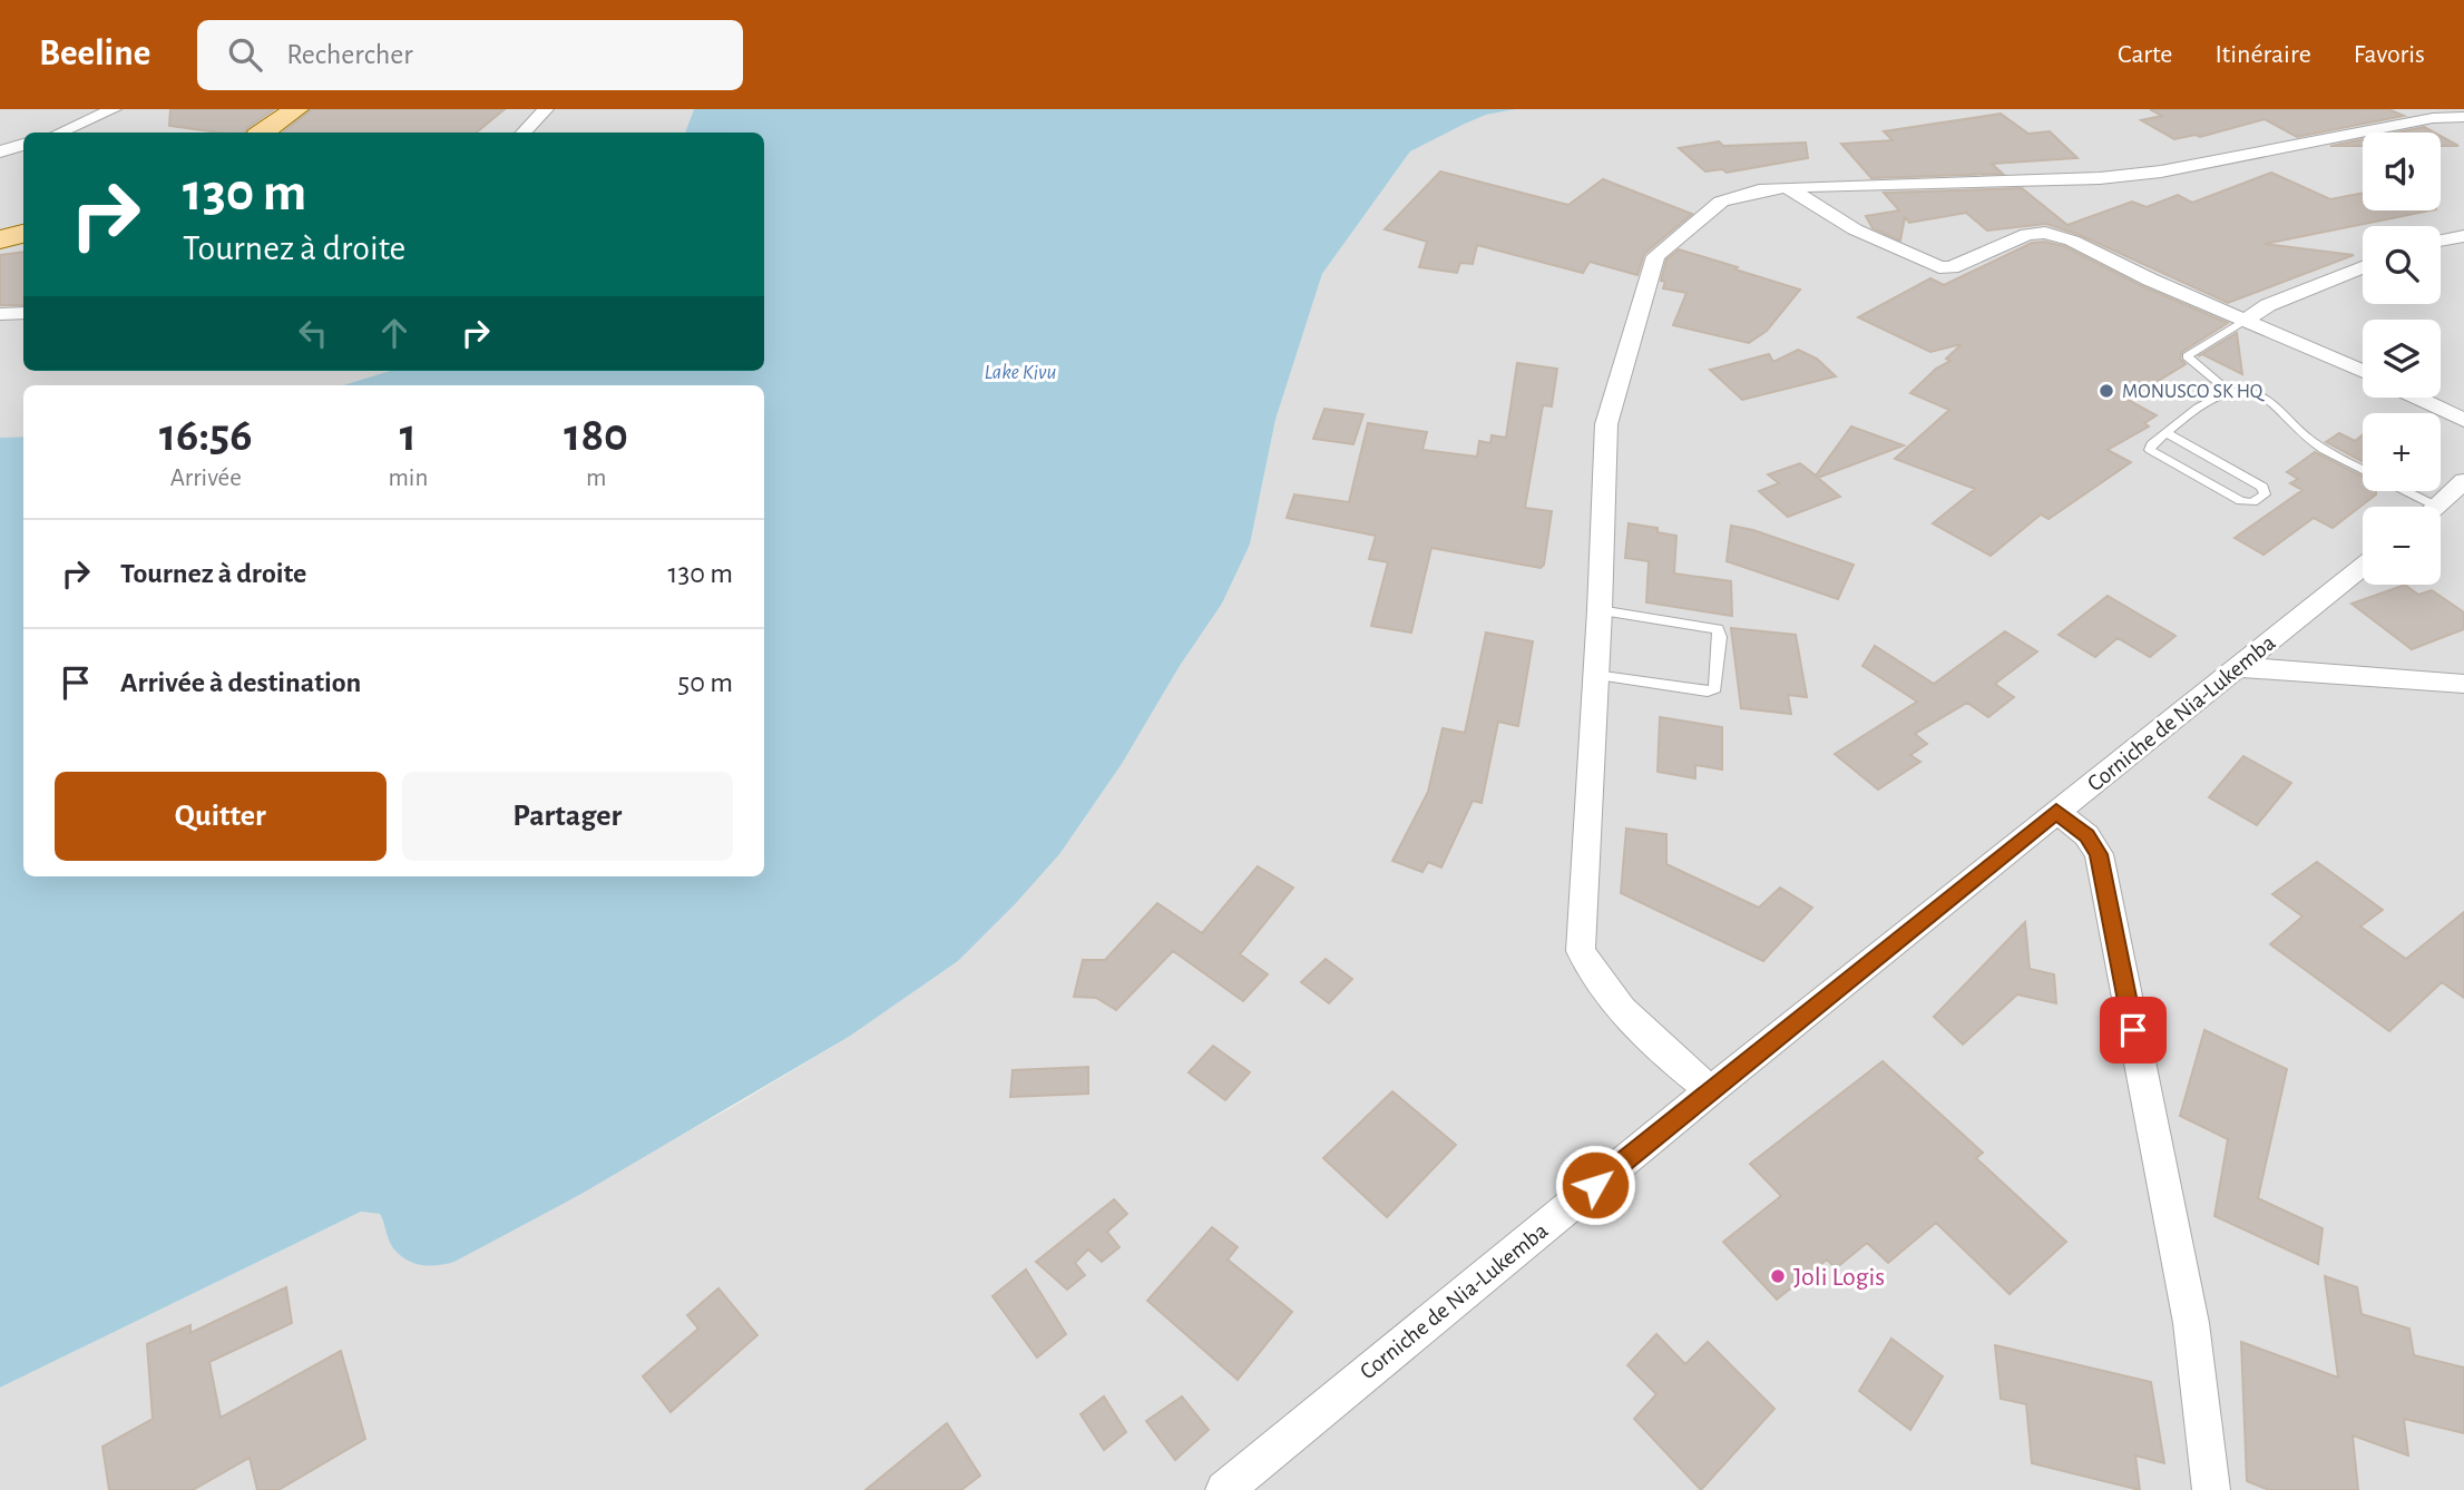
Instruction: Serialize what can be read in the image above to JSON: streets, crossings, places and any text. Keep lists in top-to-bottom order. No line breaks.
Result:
{"streets":{"street":["Corniche de Nia-Lukemba"]},"water":["Lake Kivu"],"places":["MONUSCO SK HQ","Joli Logis"],"page":{"header":"Beeline","search":"Rechercher","nav":["Carte","Itinéraire","Favoris"],"map_buttons":["+","−"],"turn":["130 m","Tournez à droite"],"eta":["16:56","Arrivée","1","min","180","m"],"list":[{"name":"Tournez à droite","value":"130 m"},{"name":"Arrivée à destination","value":"50 m"}],"buttons":["Quitter","Partager"]}}
